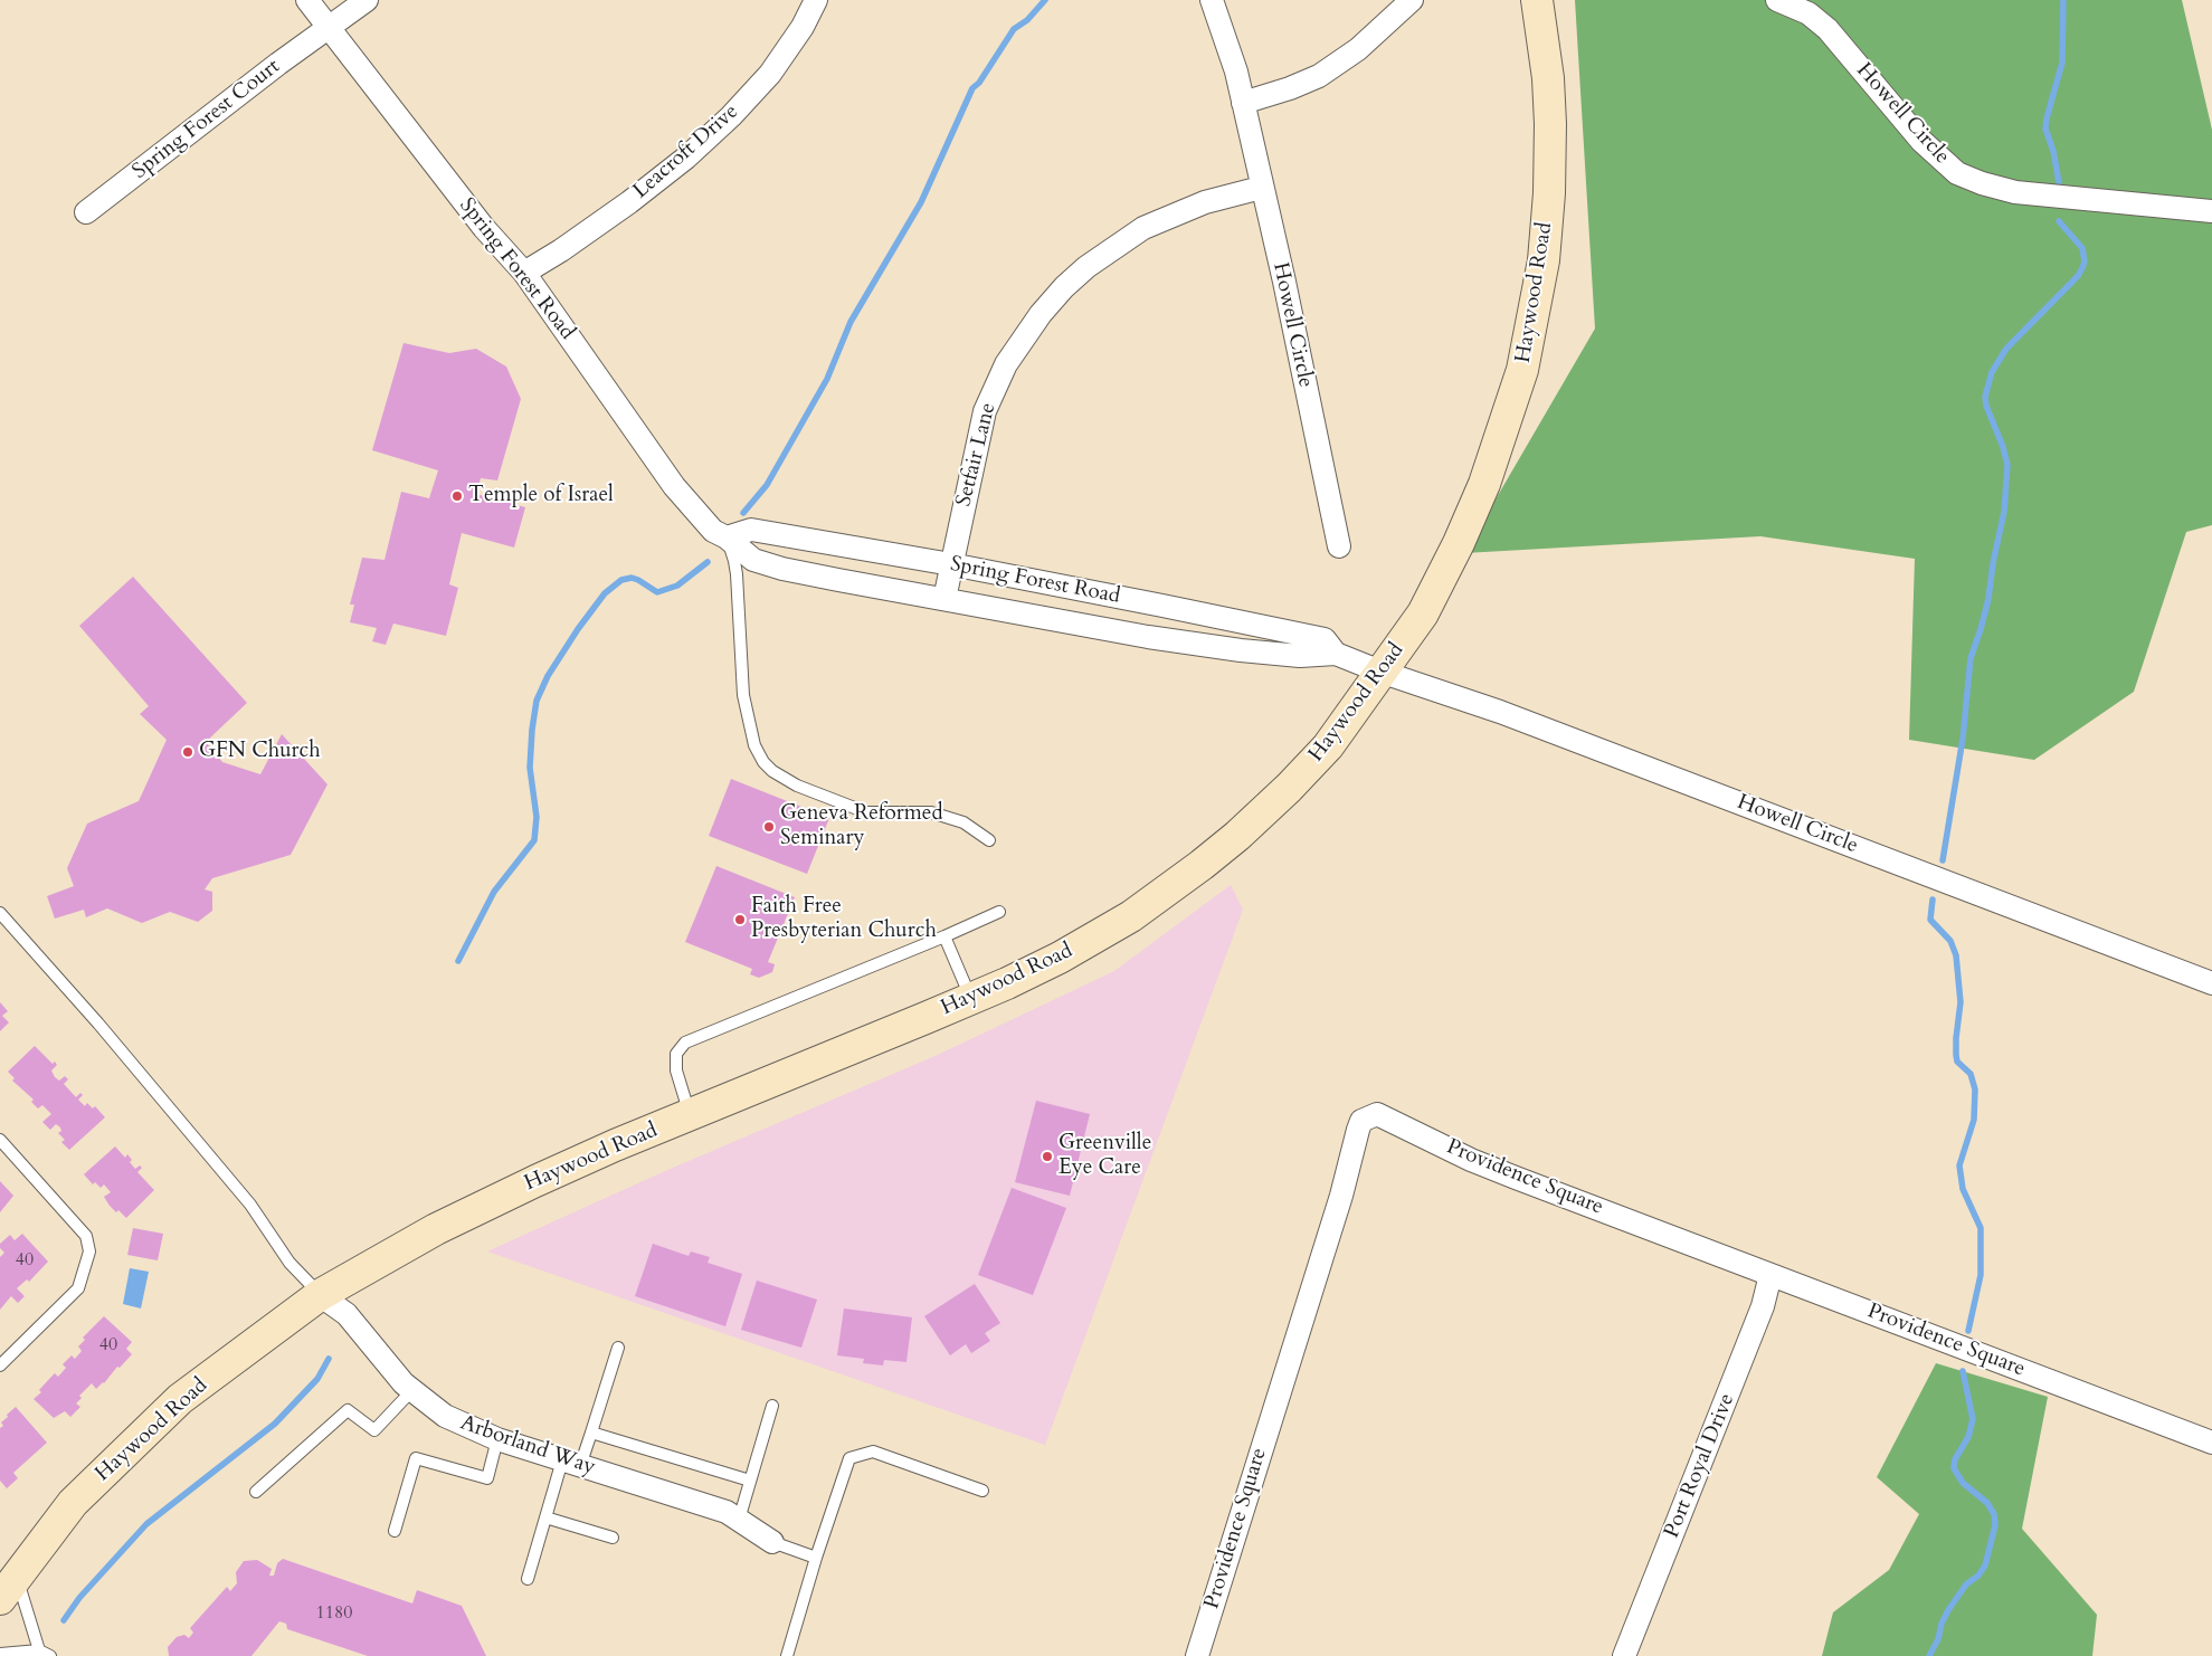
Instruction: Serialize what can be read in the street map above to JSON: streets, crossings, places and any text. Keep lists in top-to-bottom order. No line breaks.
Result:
{"streets":{"main road":["Haywood Road"],"street":["Howell Circle","Spring Forest Court","Leacroft Drive","Spring Forest Road","Setfair Lane","Providence Square","Arborland Way","Port Royal Drive"]},"crossings":[["Howell Circle","Spring Forest Road"],["Howell Circle","Haywood Road"],["Howell Circle","Setfair Lane"],["Spring Forest Court","Spring Forest Road"],["Leacroft Drive","Spring Forest Road"],["Spring Forest Road","Haywood Road"],["Spring Forest Road","Setfair Lane"],["Haywood Road","Arborland Way"],["Providence Square","Port Royal Drive"]],"places":["Temple of Israel","GFN Church","Geneva Reformed Seminary","Faith Free Presbyterian Church","Greenville Eye Care"],"house_numbers":["40","40","1180"]}
